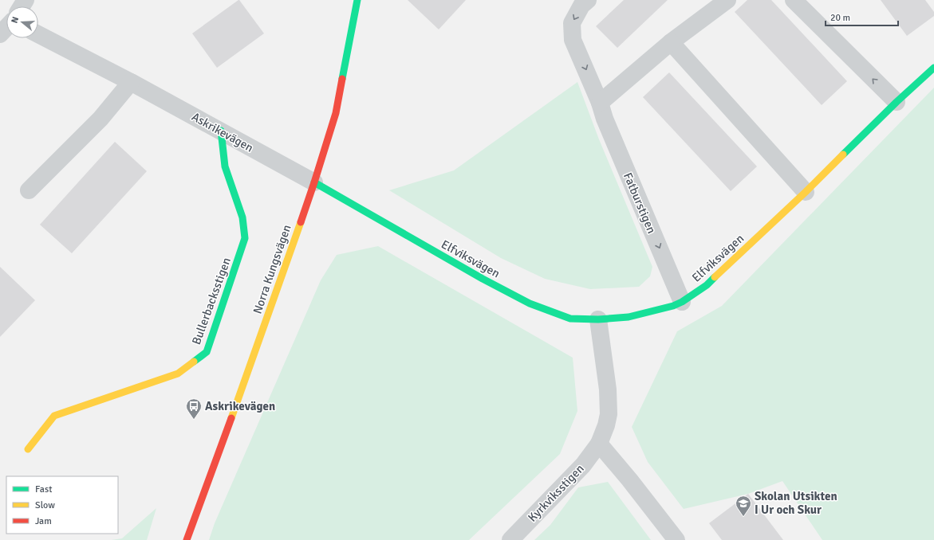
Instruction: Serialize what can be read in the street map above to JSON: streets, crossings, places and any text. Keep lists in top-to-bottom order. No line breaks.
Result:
{"streets":{"street":["Askrikevägen","Fatburstigen","Elfviksvägen","Norra Kungsvägen","Bullerbacksstigen","Kyrkviksstigen"]},"crossings":[["Askrikevägen","Elfviksvägen"],["Askrikevägen","Norra Kungsvägen"],["Askrikevägen","Bullerbacksstigen"],["Fatburstigen","Elfviksvägen"],["Elfviksvägen","Norra Kungsvägen"],["Elfviksvägen","Kyrkviksstigen"]],"places":{"bus stop":["Askrikevägen"],"school or university":["Skolan Utsikten I Ur och Skur"]},"legend":["Fast","Slow","Jam"],"scale_bar":"20 m","north":"left"}
